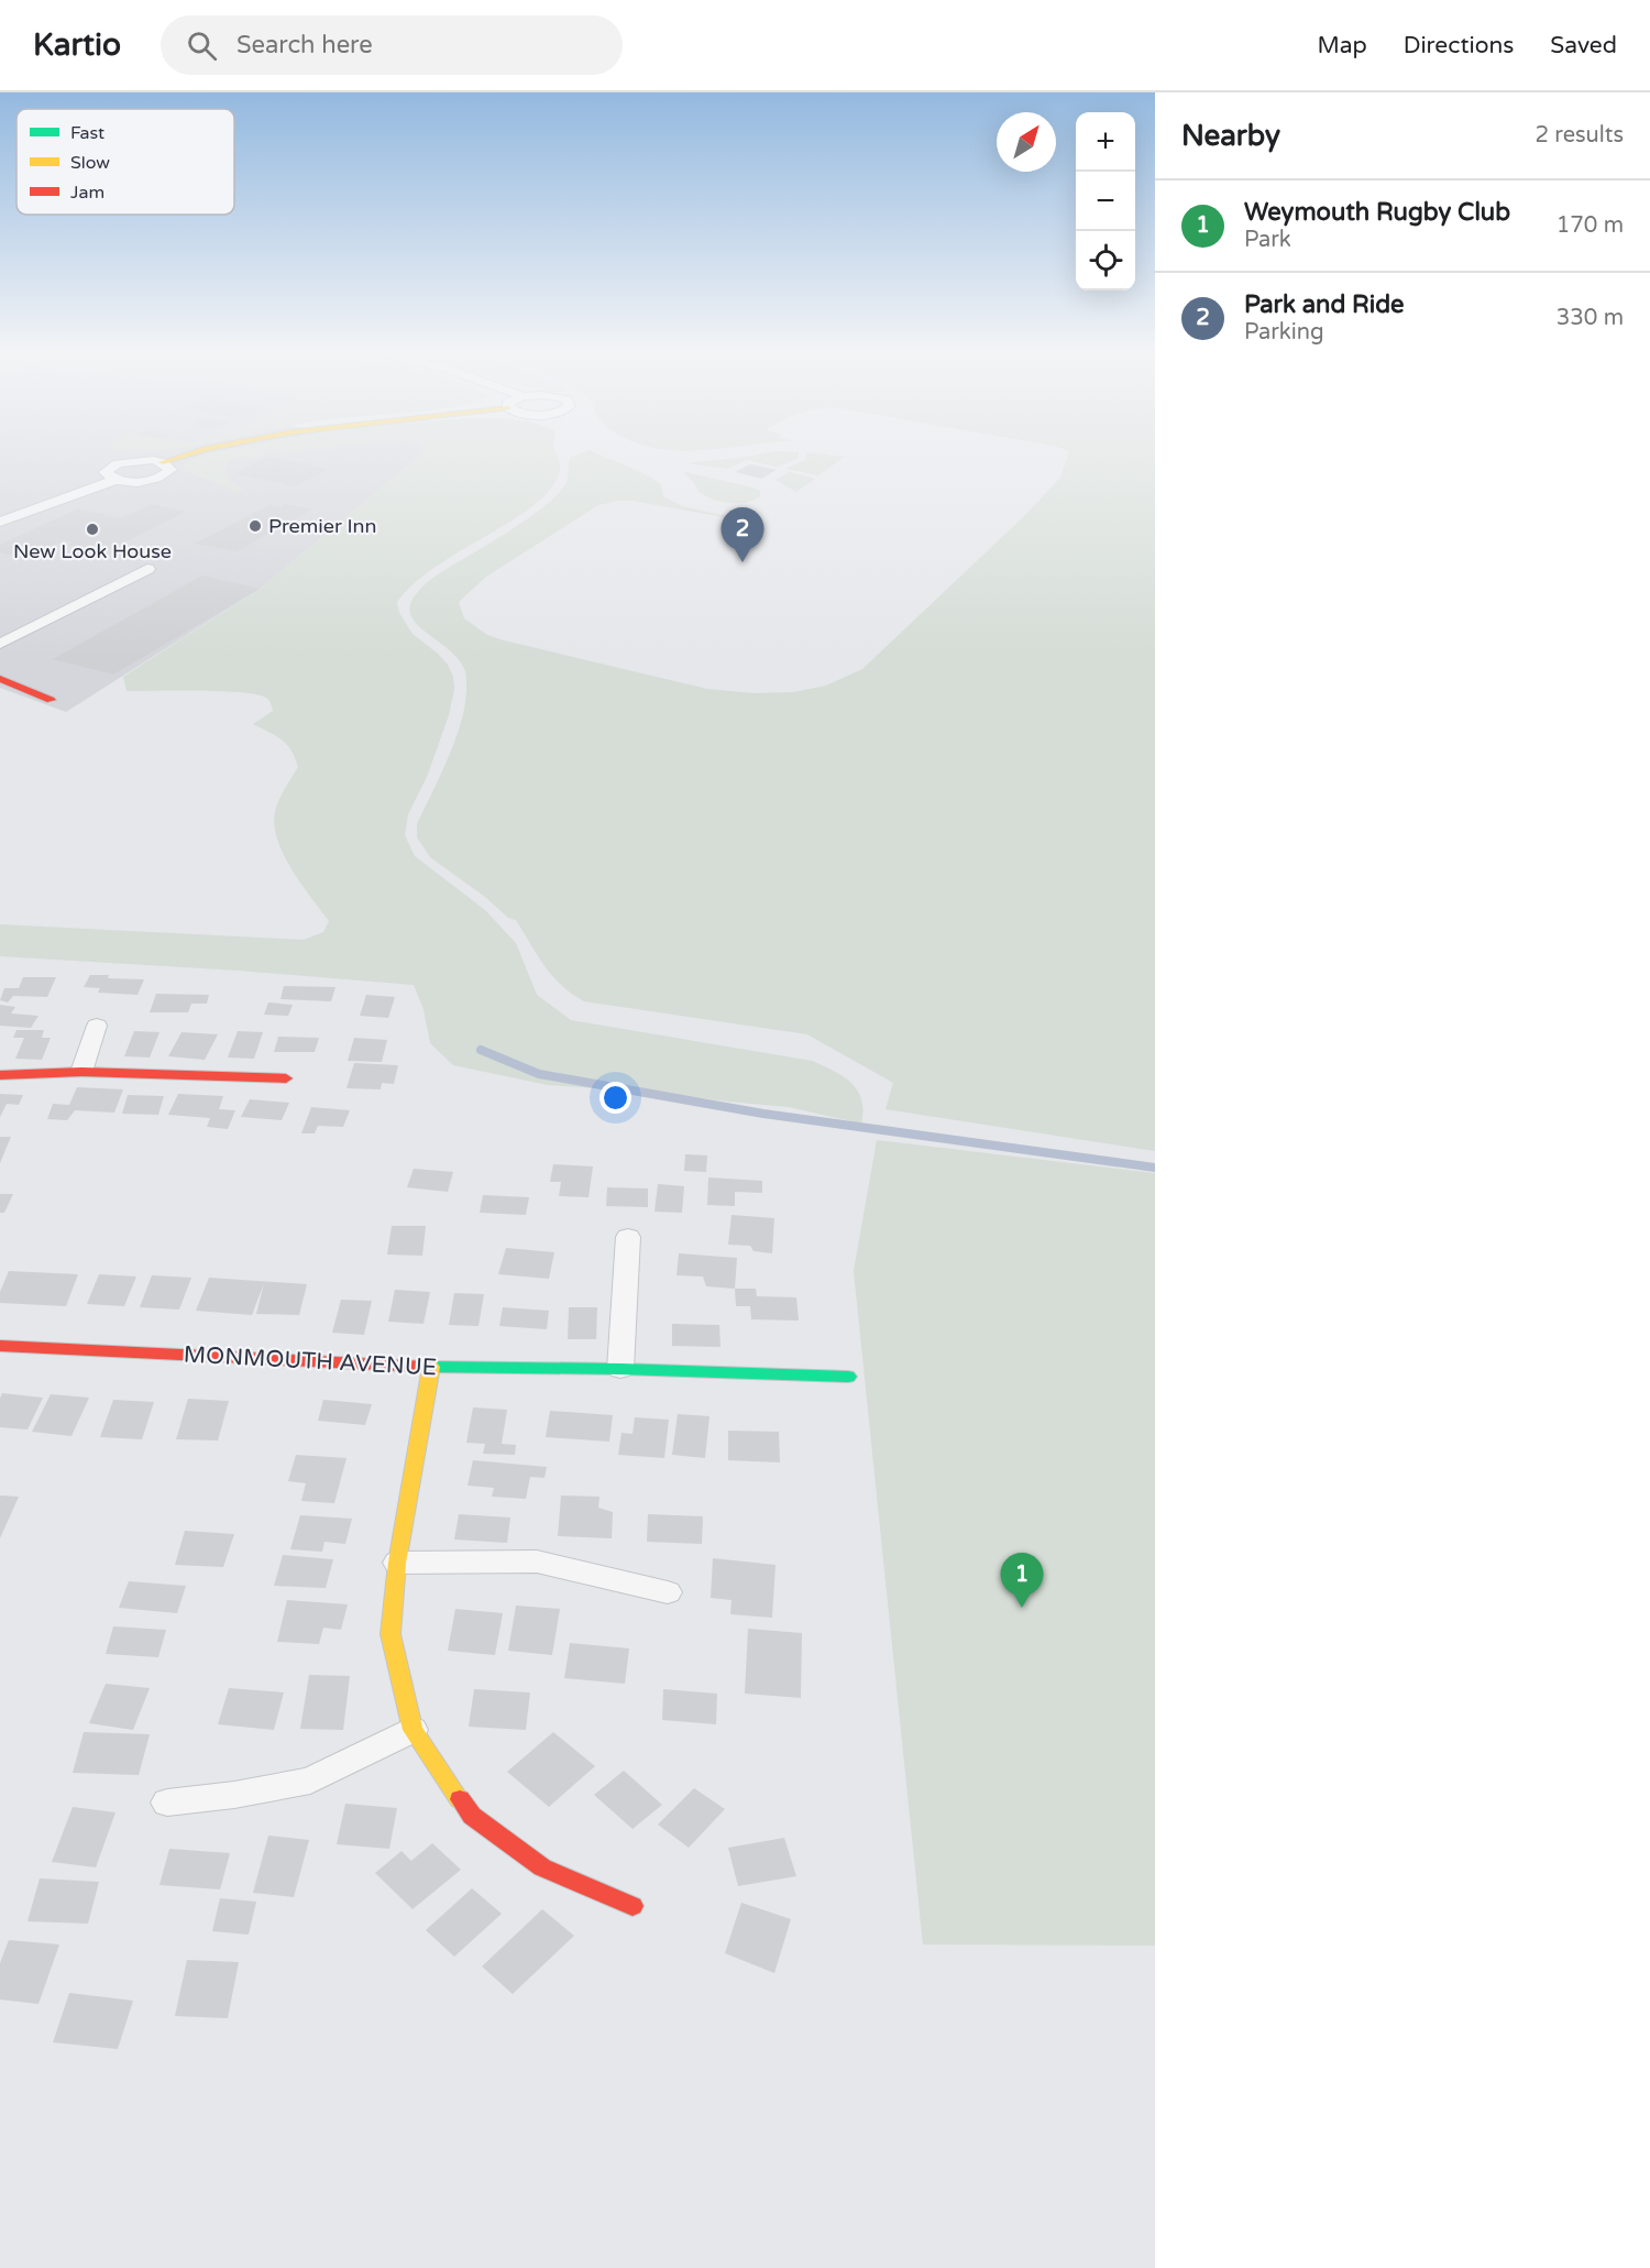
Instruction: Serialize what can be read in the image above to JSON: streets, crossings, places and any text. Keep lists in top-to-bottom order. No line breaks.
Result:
{"streets":{"main road":["MONMOUTH AVENUE"]},"places":["Premier Inn","New Look House"],"legend":["Fast","Slow","Jam"],"north":"top right","page":{"header":"Kartio","search":"Search here","nav":["Map","Directions","Saved"],"heading":["Nearby","2 results"],"map_buttons":["+","−"],"list":[{"mark":"1","name":"Weymouth Rugby Club","note":"Park","value":"170 m"},{"mark":"2","name":"Park and Ride","note":"Parking","value":"330 m"}],"pins":["2","1"]}}
